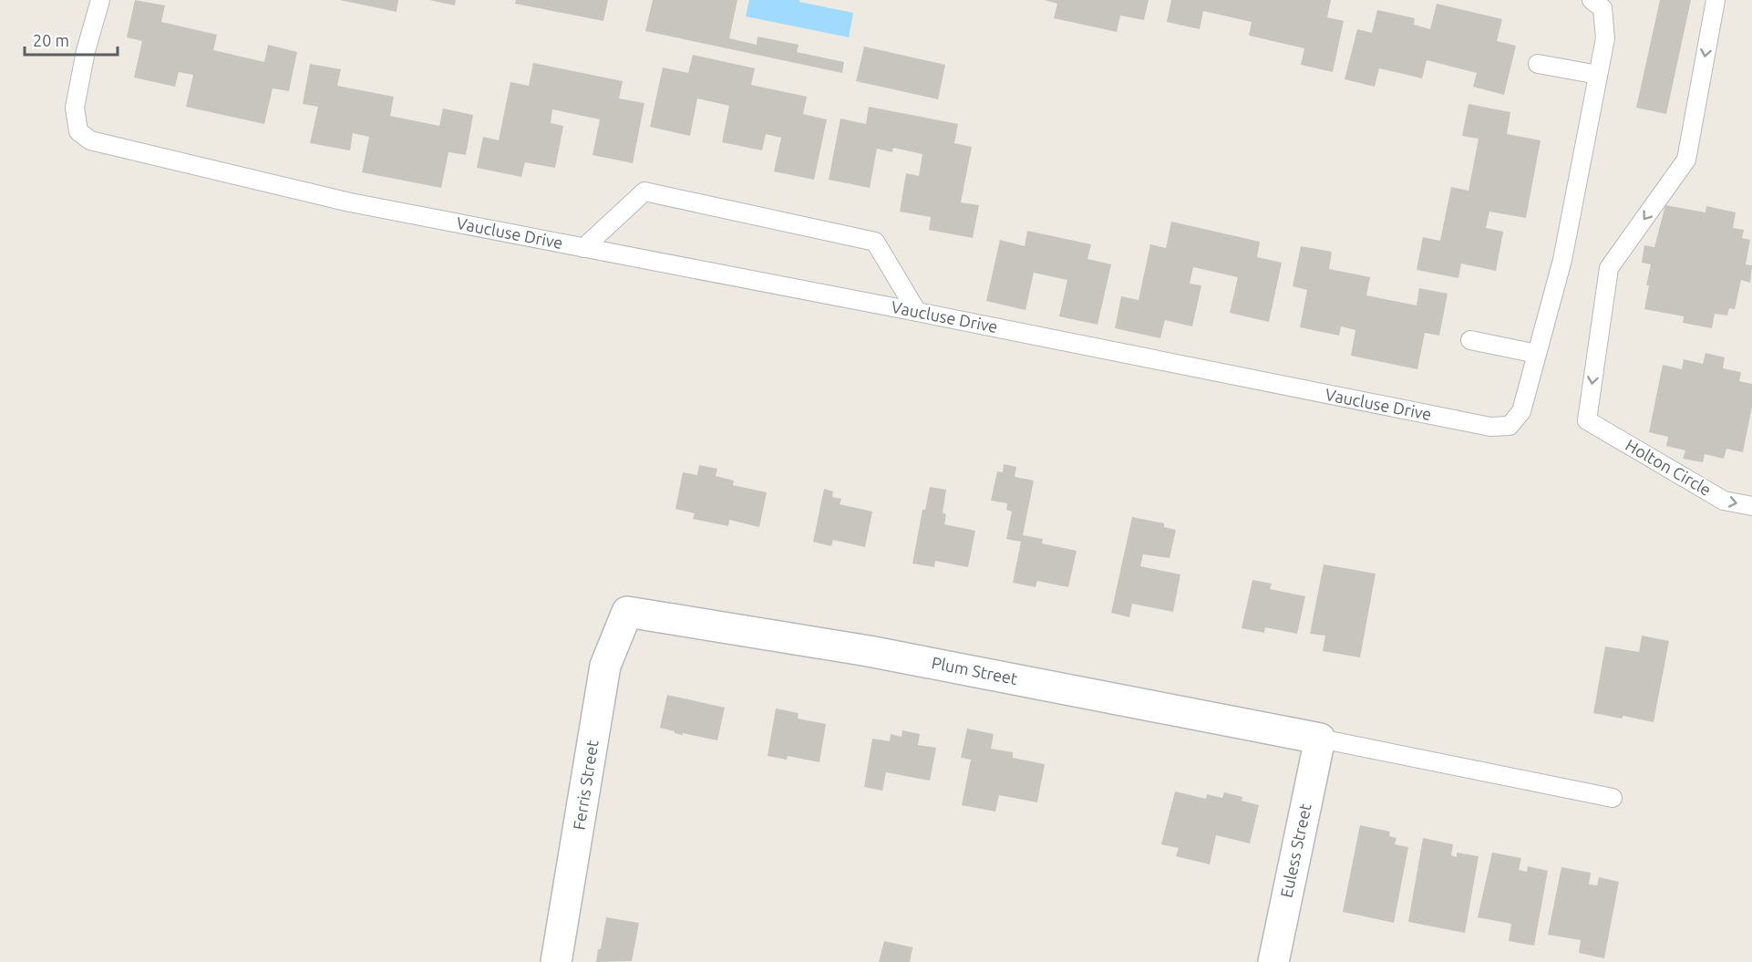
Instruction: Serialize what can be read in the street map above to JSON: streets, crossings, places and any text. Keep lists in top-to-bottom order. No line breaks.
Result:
{"streets":{"street":["Plum Street","Ferris Street","Euless Street"],"lane":["Vaucluse Drive","Holton Circle"]},"crossings":[["Plum Street","Ferris Street"],["Plum Street","Euless Street"]],"scale_bar":"20 m"}
